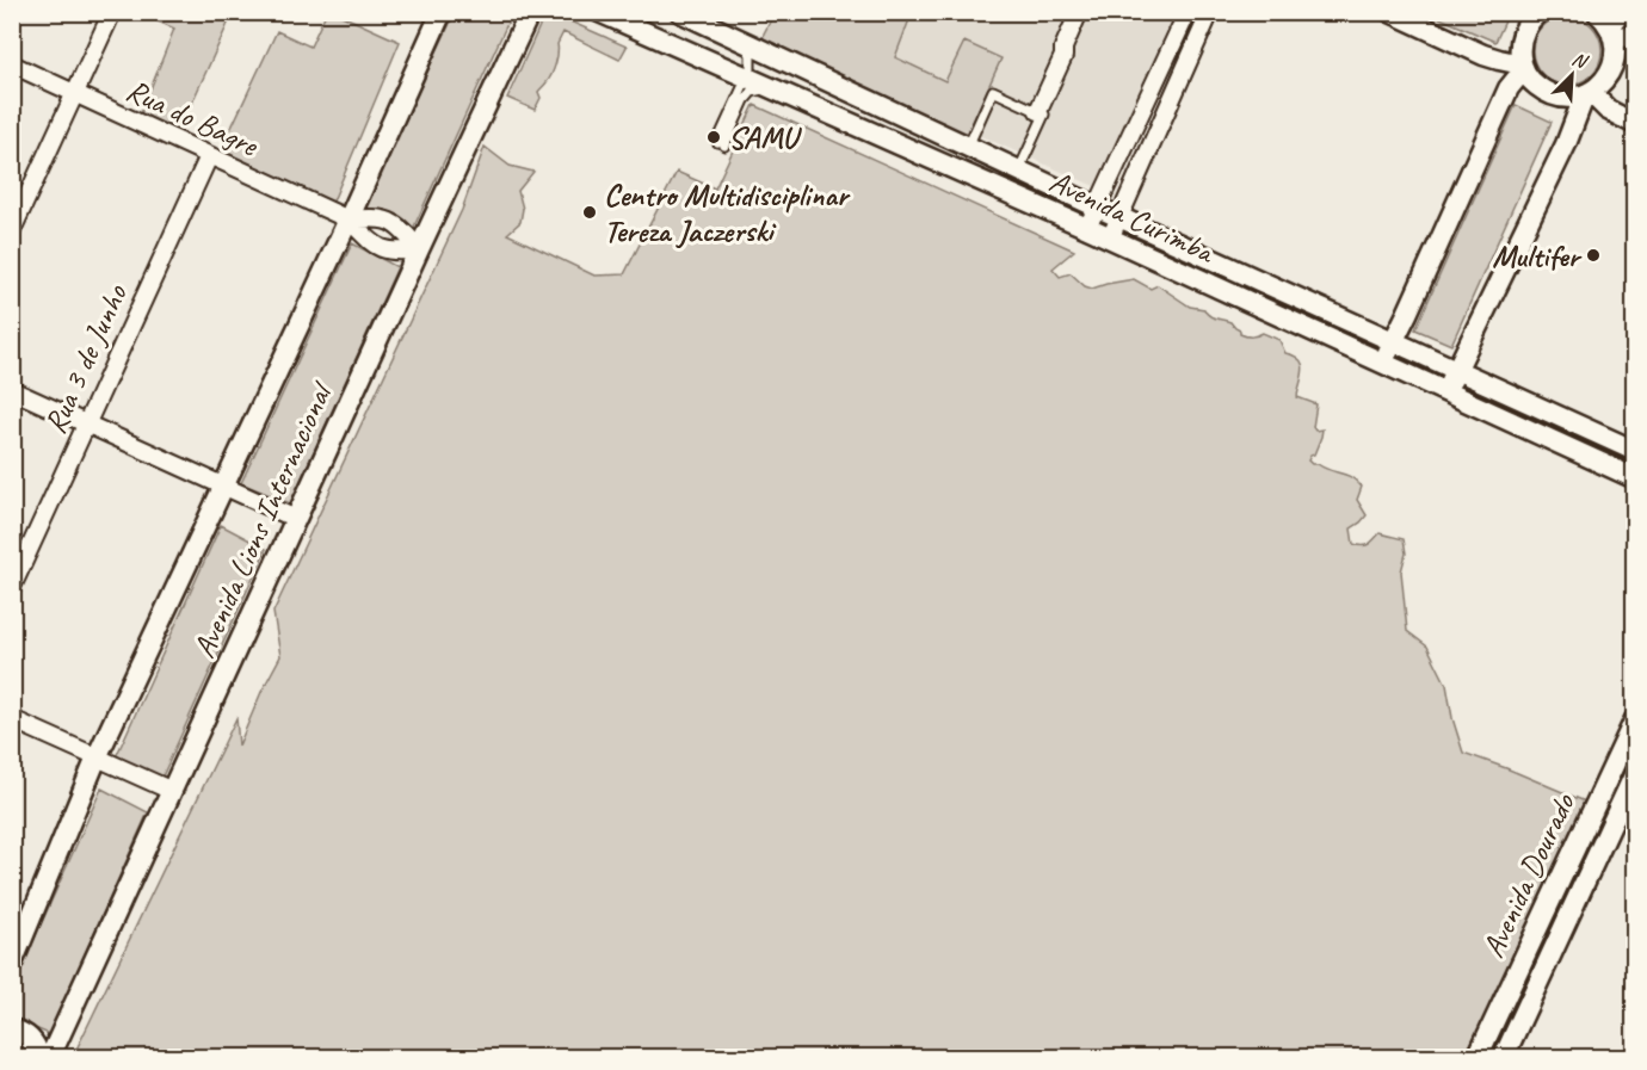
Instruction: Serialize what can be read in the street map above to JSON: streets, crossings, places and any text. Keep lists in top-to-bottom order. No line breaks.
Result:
{"streets":{"street":["Rua do Bagre","Avenida Curimba","Rua 3 de Junho","Avenida Lions Internacional","Avenida Dourado"]},"crossings":[["Rua do Bagre","Rua 3 de Junho"],["Rua do Bagre","Avenida Lions Internacional"]],"places":["SAMU","Centro Multidisciplinar Tereza Jaczerski","Multifer"],"north":"top right"}
